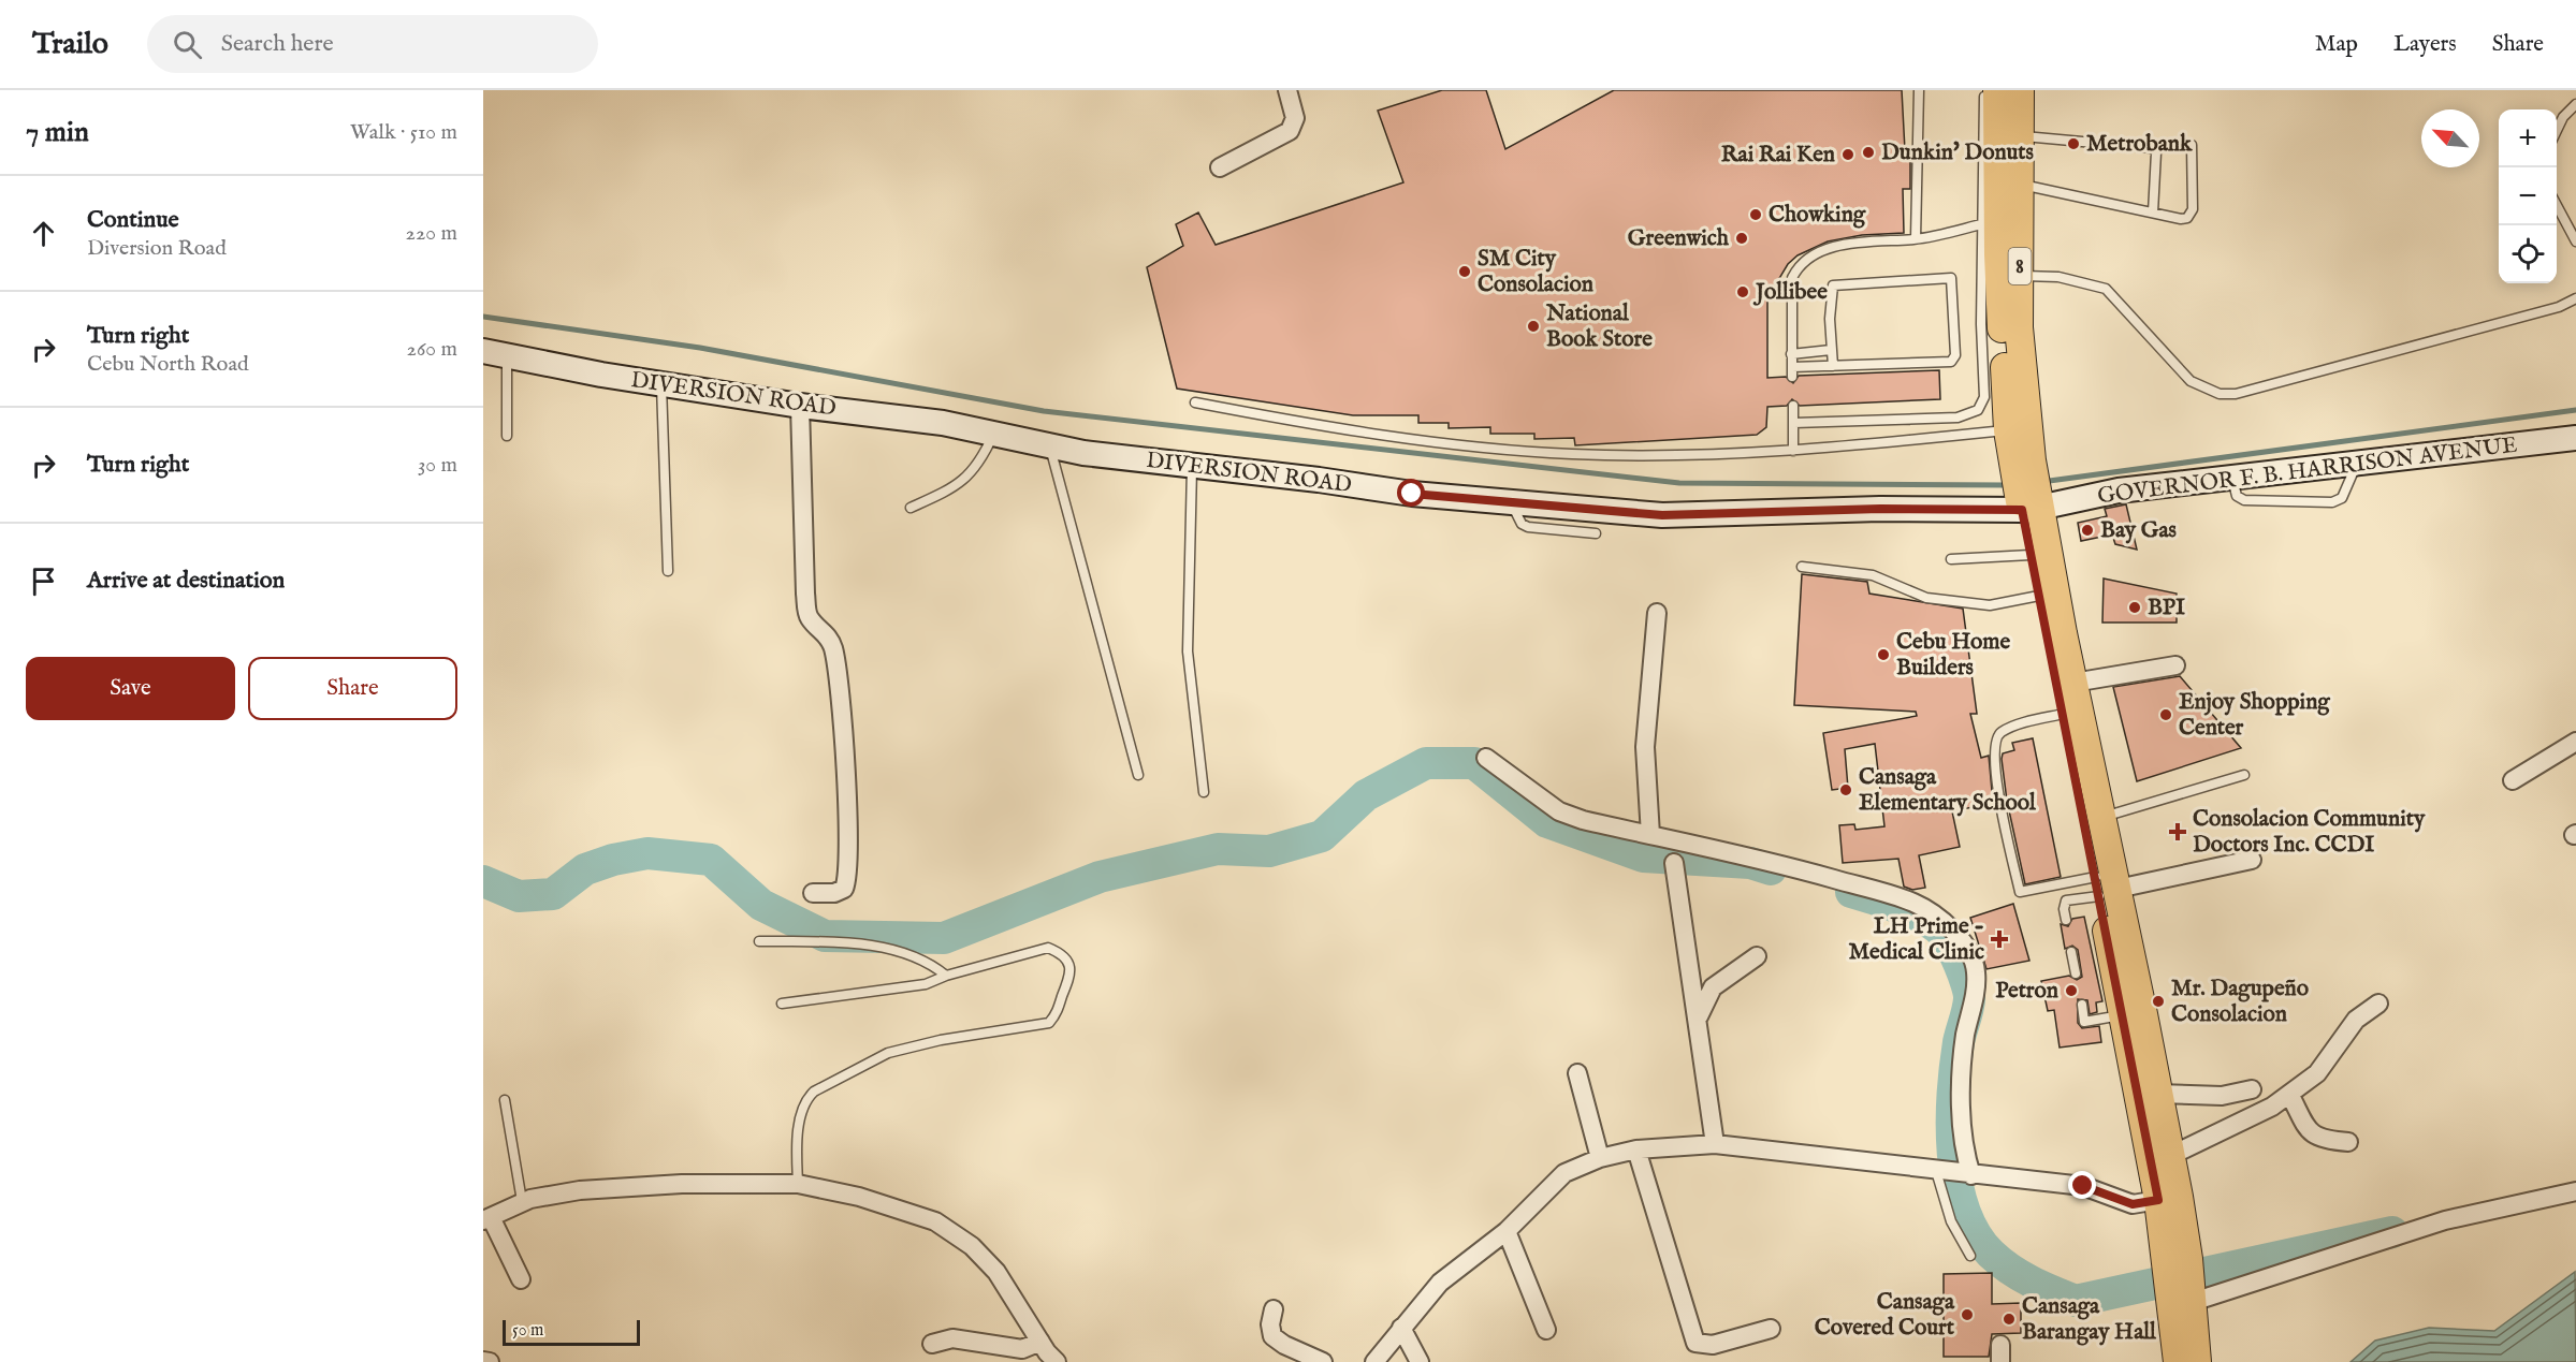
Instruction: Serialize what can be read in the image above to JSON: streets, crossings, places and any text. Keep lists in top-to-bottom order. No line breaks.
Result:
{"streets":{"main road":["8"],"street":["DIVERSION ROAD","GOVERNOR F. B. HARRISON AVENUE"]},"crossings":[["8","DIVERSION ROAD"],["8","GOVERNOR F. B. HARRISON AVENUE"],["DIVERSION ROAD","GOVERNOR F. B. HARRISON AVENUE"]],"places":{"other":["Metrobank","Dunkin' Donuts","Rai Rai Ken","Chowking","Greenwich","SM City Consolacion","Jollibee","National Book Store","Bay Gas","BPI","Cebu Home Builders","Enjoy Shopping Center","Cansaga Elementary School","Petron","Mr. Dagupeño Consolacion","Cansaga Covered Court","Cansaga Barangay Hall"],"health":["Consolacion Community Doctors Inc. CCDI","LH Prime - Medical Clinic"]},"scale_bar":"50 m","north":"top left","page":{"header":"Trailo","search":"Search here","nav":["Map","Layers","Share"],"heading":["7 min","Walk · 510 m"],"map_buttons":["+","−"],"list":[["Continue","Diversion Road","220 m"],["Turn right","Cebu North Road","260 m"],["Turn right","30 m"],"Arrive at destination"],"buttons":["Save","Share"],"scale":"50 m"}}
